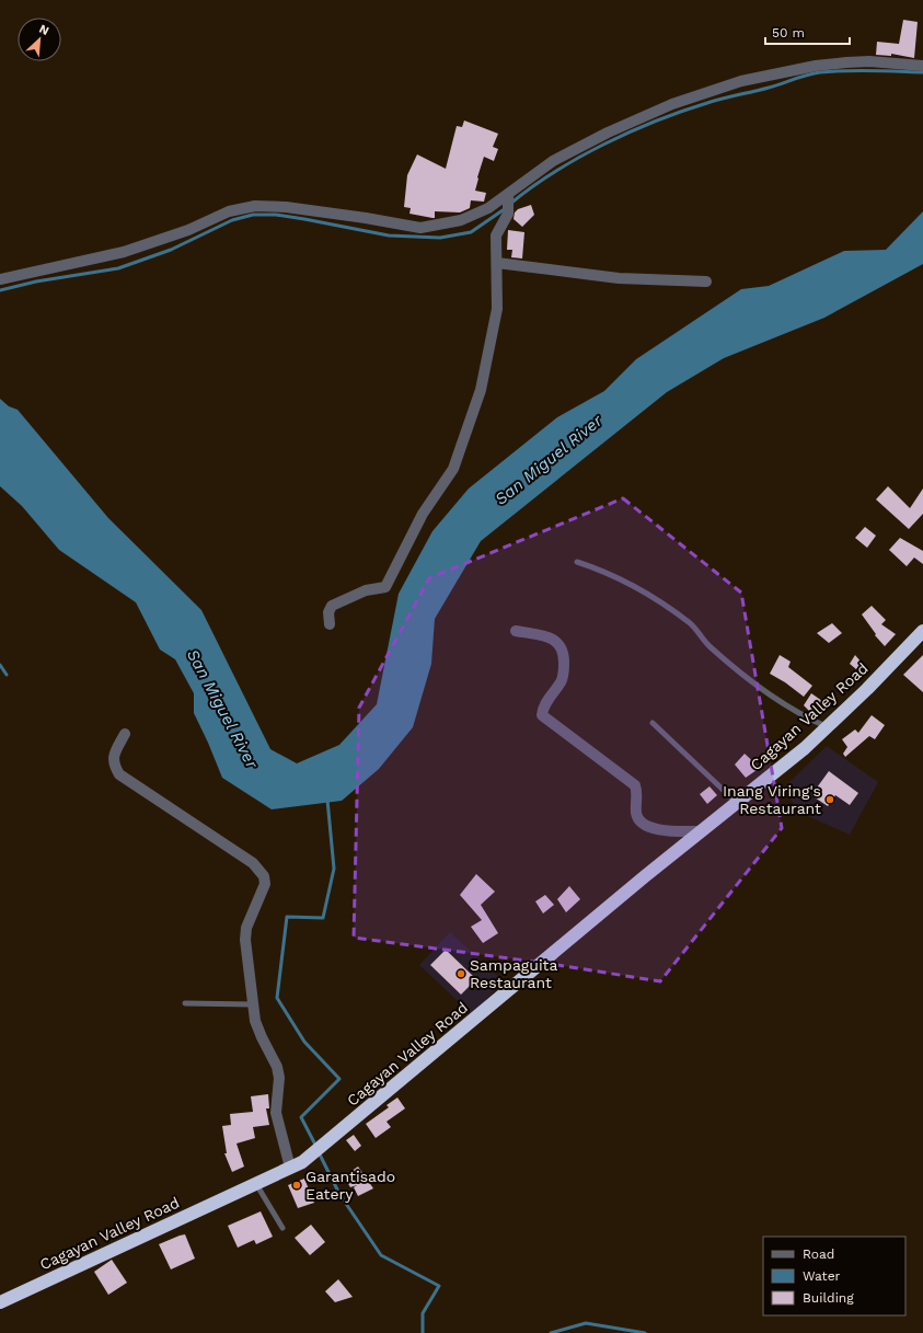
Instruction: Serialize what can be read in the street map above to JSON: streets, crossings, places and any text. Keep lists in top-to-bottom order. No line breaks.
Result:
{"streets":{"highway":["Cagayan Valley Road"]},"water":["San Miguel River"],"places":["Inang Viring's Restaurant","Sampaguita Restaurant","Garantisado Eatery"],"legend":["Road","Water","Building"],"scale_bar":"50 m","north":"top right"}
